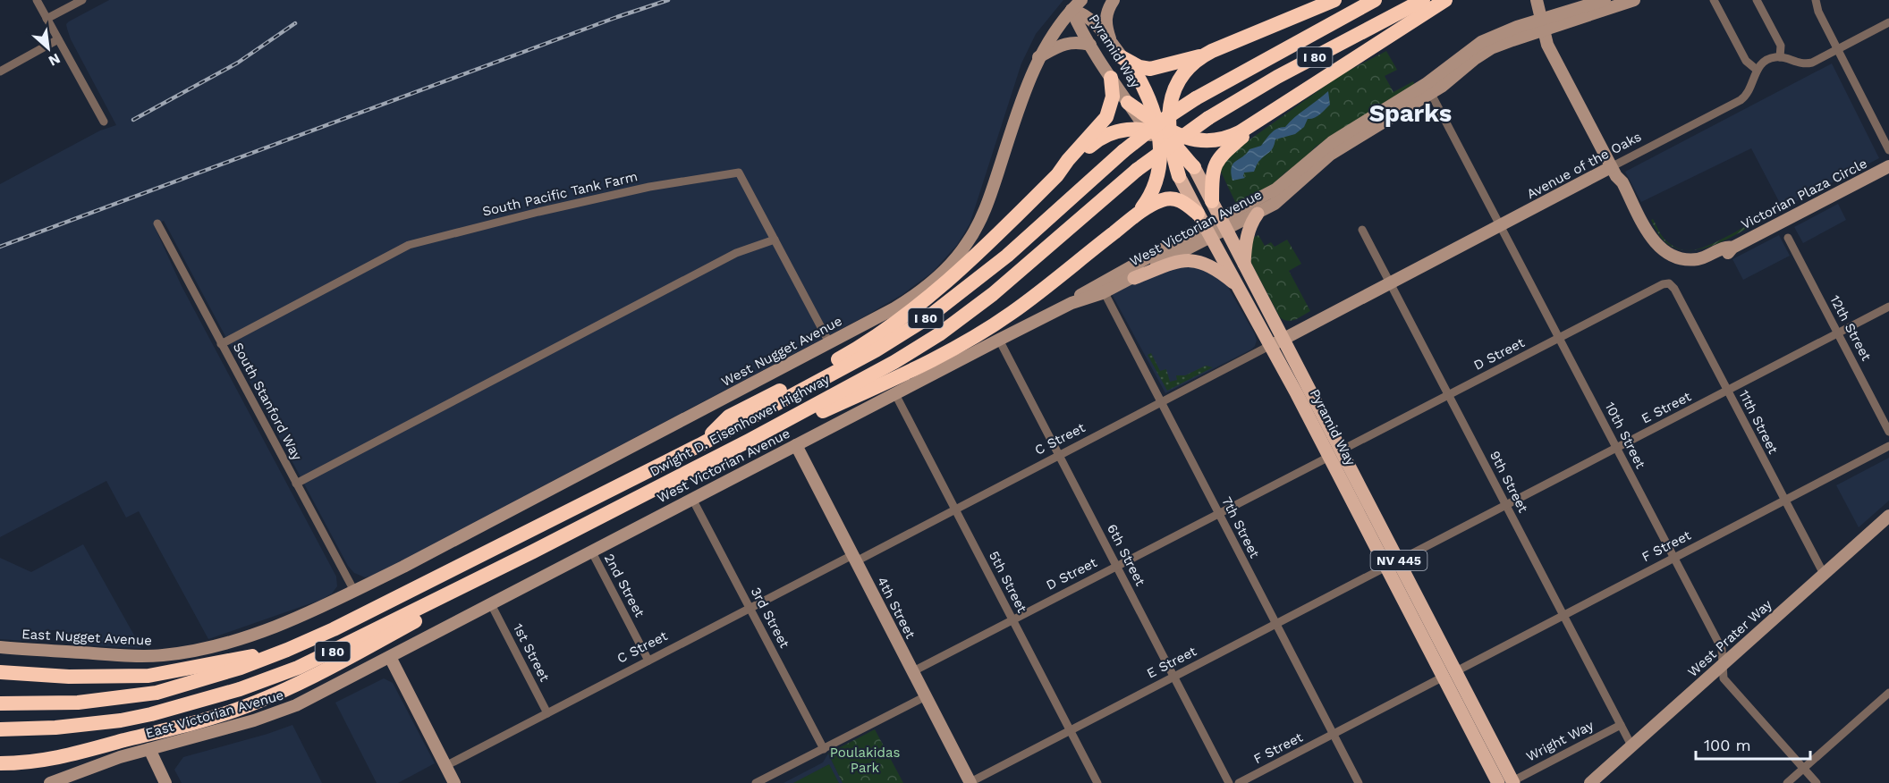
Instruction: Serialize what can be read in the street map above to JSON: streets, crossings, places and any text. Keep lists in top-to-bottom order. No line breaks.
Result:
{"streets":{"highway":["I 80","Dwight D. Eisenhower Highway"],"main road":["Pyramid Way","NV 445"],"street":["Avenue of the Oaks","South Pacific Tank Farm","Victorian Plaza Circle","West Victorian Avenue","12th Street","West Nugget Avenue","D Street","South Stanford Way","E Street","11th Street","10th Street","C Street","9th Street","7th Street","F Street","6th Street","5th Street","2nd Street","4th Street","3rd Street","East Nugget Avenue","West Prater Way","1st Street","East Victorian Avenue","Wright Way"]},"crossings":[["Pyramid Way","Avenue of the Oaks"],["Pyramid Way","West Victorian Avenue"],["Pyramid Way","West Nugget Avenue"],["Pyramid Way","D Street"],["Pyramid Way","E Street"],["Pyramid Way","C Street"],["Pyramid Way","F Street"],["Pyramid Way","Wright Way"],["Avenue of the Oaks","Victorian Plaza Circle"],["Avenue of the Oaks","10th Street"],["Avenue of the Oaks","C Street"],["Avenue of the Oaks","9th Street"],["South Pacific Tank Farm","West Nugget Avenue"],["South Pacific Tank Farm","South Stanford Way"],["Victorian Plaza Circle","West Victorian Avenue"],["West Victorian Avenue","10th Street"],["West Victorian Avenue","7th Street"],["West Victorian Avenue","6th Street"],["West Victorian Avenue","5th Street"],["West Victorian Avenue","2nd Street"],["West Victorian Avenue","4th Street"],["West Victorian Avenue","3rd Street"],["West Victorian Avenue","1st Street"],["West Victorian Avenue","East Victorian Avenue"],["12th Street","E Street"],["West Nugget Avenue","South Stanford Way"],["West Nugget Avenue","East Nugget Avenue"],["D Street","11th Street"],["D Street","10th Street"],["D Street","9th Street"],["D Street","7th Street"],["D Street","6th Street"],["D Street","5th Street"],["D Street","4th Street"],["South Stanford Way","East Nugget Avenue"],["E Street","11th Street"],["E Street","10th Street"],["E Street","9th Street"],["E Street","7th Street"],["E Street","6th Street"],["E Street","5th Street"],["E Street","4th Street"],["11th Street","F Street"],["11th Street","West Prater Way"],["10th Street","F Street"],["10th Street","West Prater Way"],["C Street","7th Street"],["C Street","6th Street"],["C Street","5th Street"],["C Street","2nd Street"],["C Street","4th Street"],["C Street","3rd Street"],["C Street","1st Street"],["9th Street","F Street"],["9th Street","West Prater Way"],["9th Street","Wright Way"],["7th Street","F Street"]],"districts":["Sparks"],"parks":["Poulakidas Park"],"scale_bar":"100 m","north":"bottom right"}
